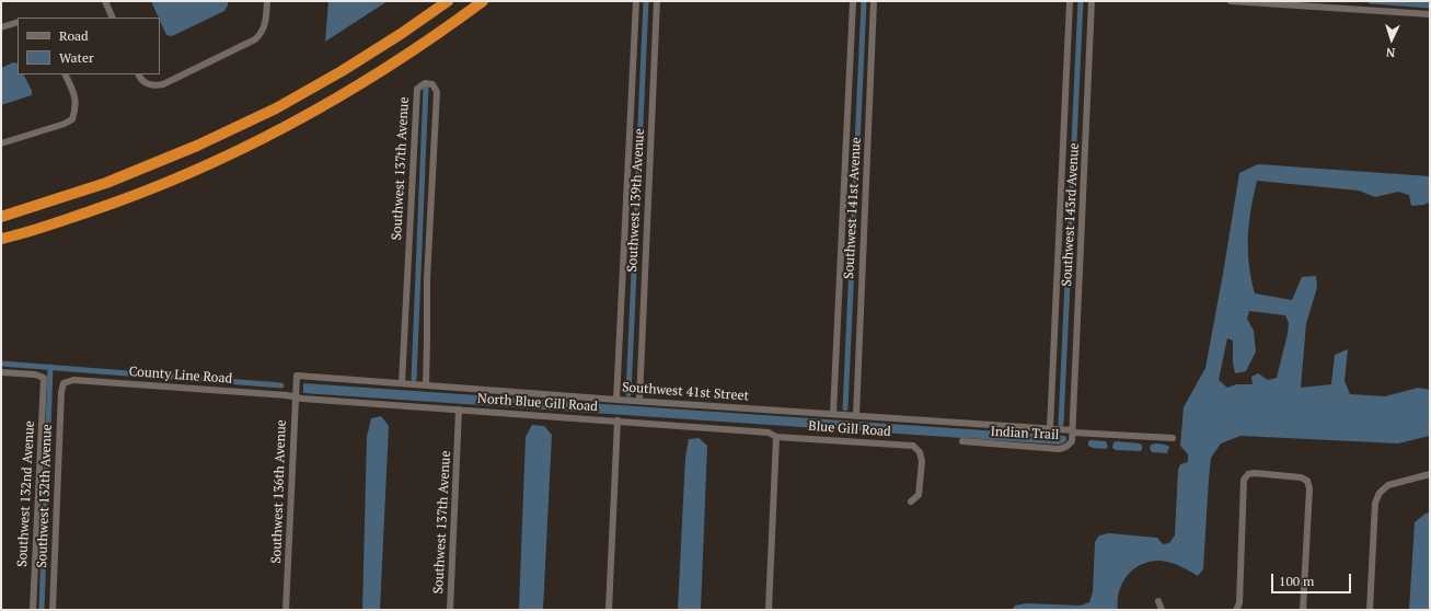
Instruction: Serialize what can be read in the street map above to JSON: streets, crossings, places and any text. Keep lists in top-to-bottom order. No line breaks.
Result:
{"streets":{"street":["Southwest 137th Avenue","Southwest 139th Avenue","Southwest 141st Avenue","Southwest 143rd Avenue","County Line Road","Southwest 41st Street","North Blue Gill Road","Blue Gill Road","Indian Trail","Southwest 136th Avenue","Southwest 132nd Avenue","Southwest 132th Avenue"]},"crossings":[["Southwest 137th Avenue","Southwest 41st Street"],["Southwest 137th Avenue","North Blue Gill Road"],["Southwest 139th Avenue","Southwest 41st Street"],["Southwest 141st Avenue","Southwest 41st Street"],["Southwest 143rd Avenue","Southwest 41st Street"],["Southwest 143rd Avenue","Indian Trail"],["County Line Road","North Blue Gill Road"],["County Line Road","Southwest 136th Avenue"],["County Line Road","Southwest 132th Avenue"],["Southwest 41st Street","Indian Trail"],["Southwest 41st Street","Southwest 136th Avenue"],["North Blue Gill Road","Blue Gill Road"],["North Blue Gill Road","Southwest 136th Avenue"]],"legend":["Road","Water"],"scale_bar":"100 m","north":"bottom"}
